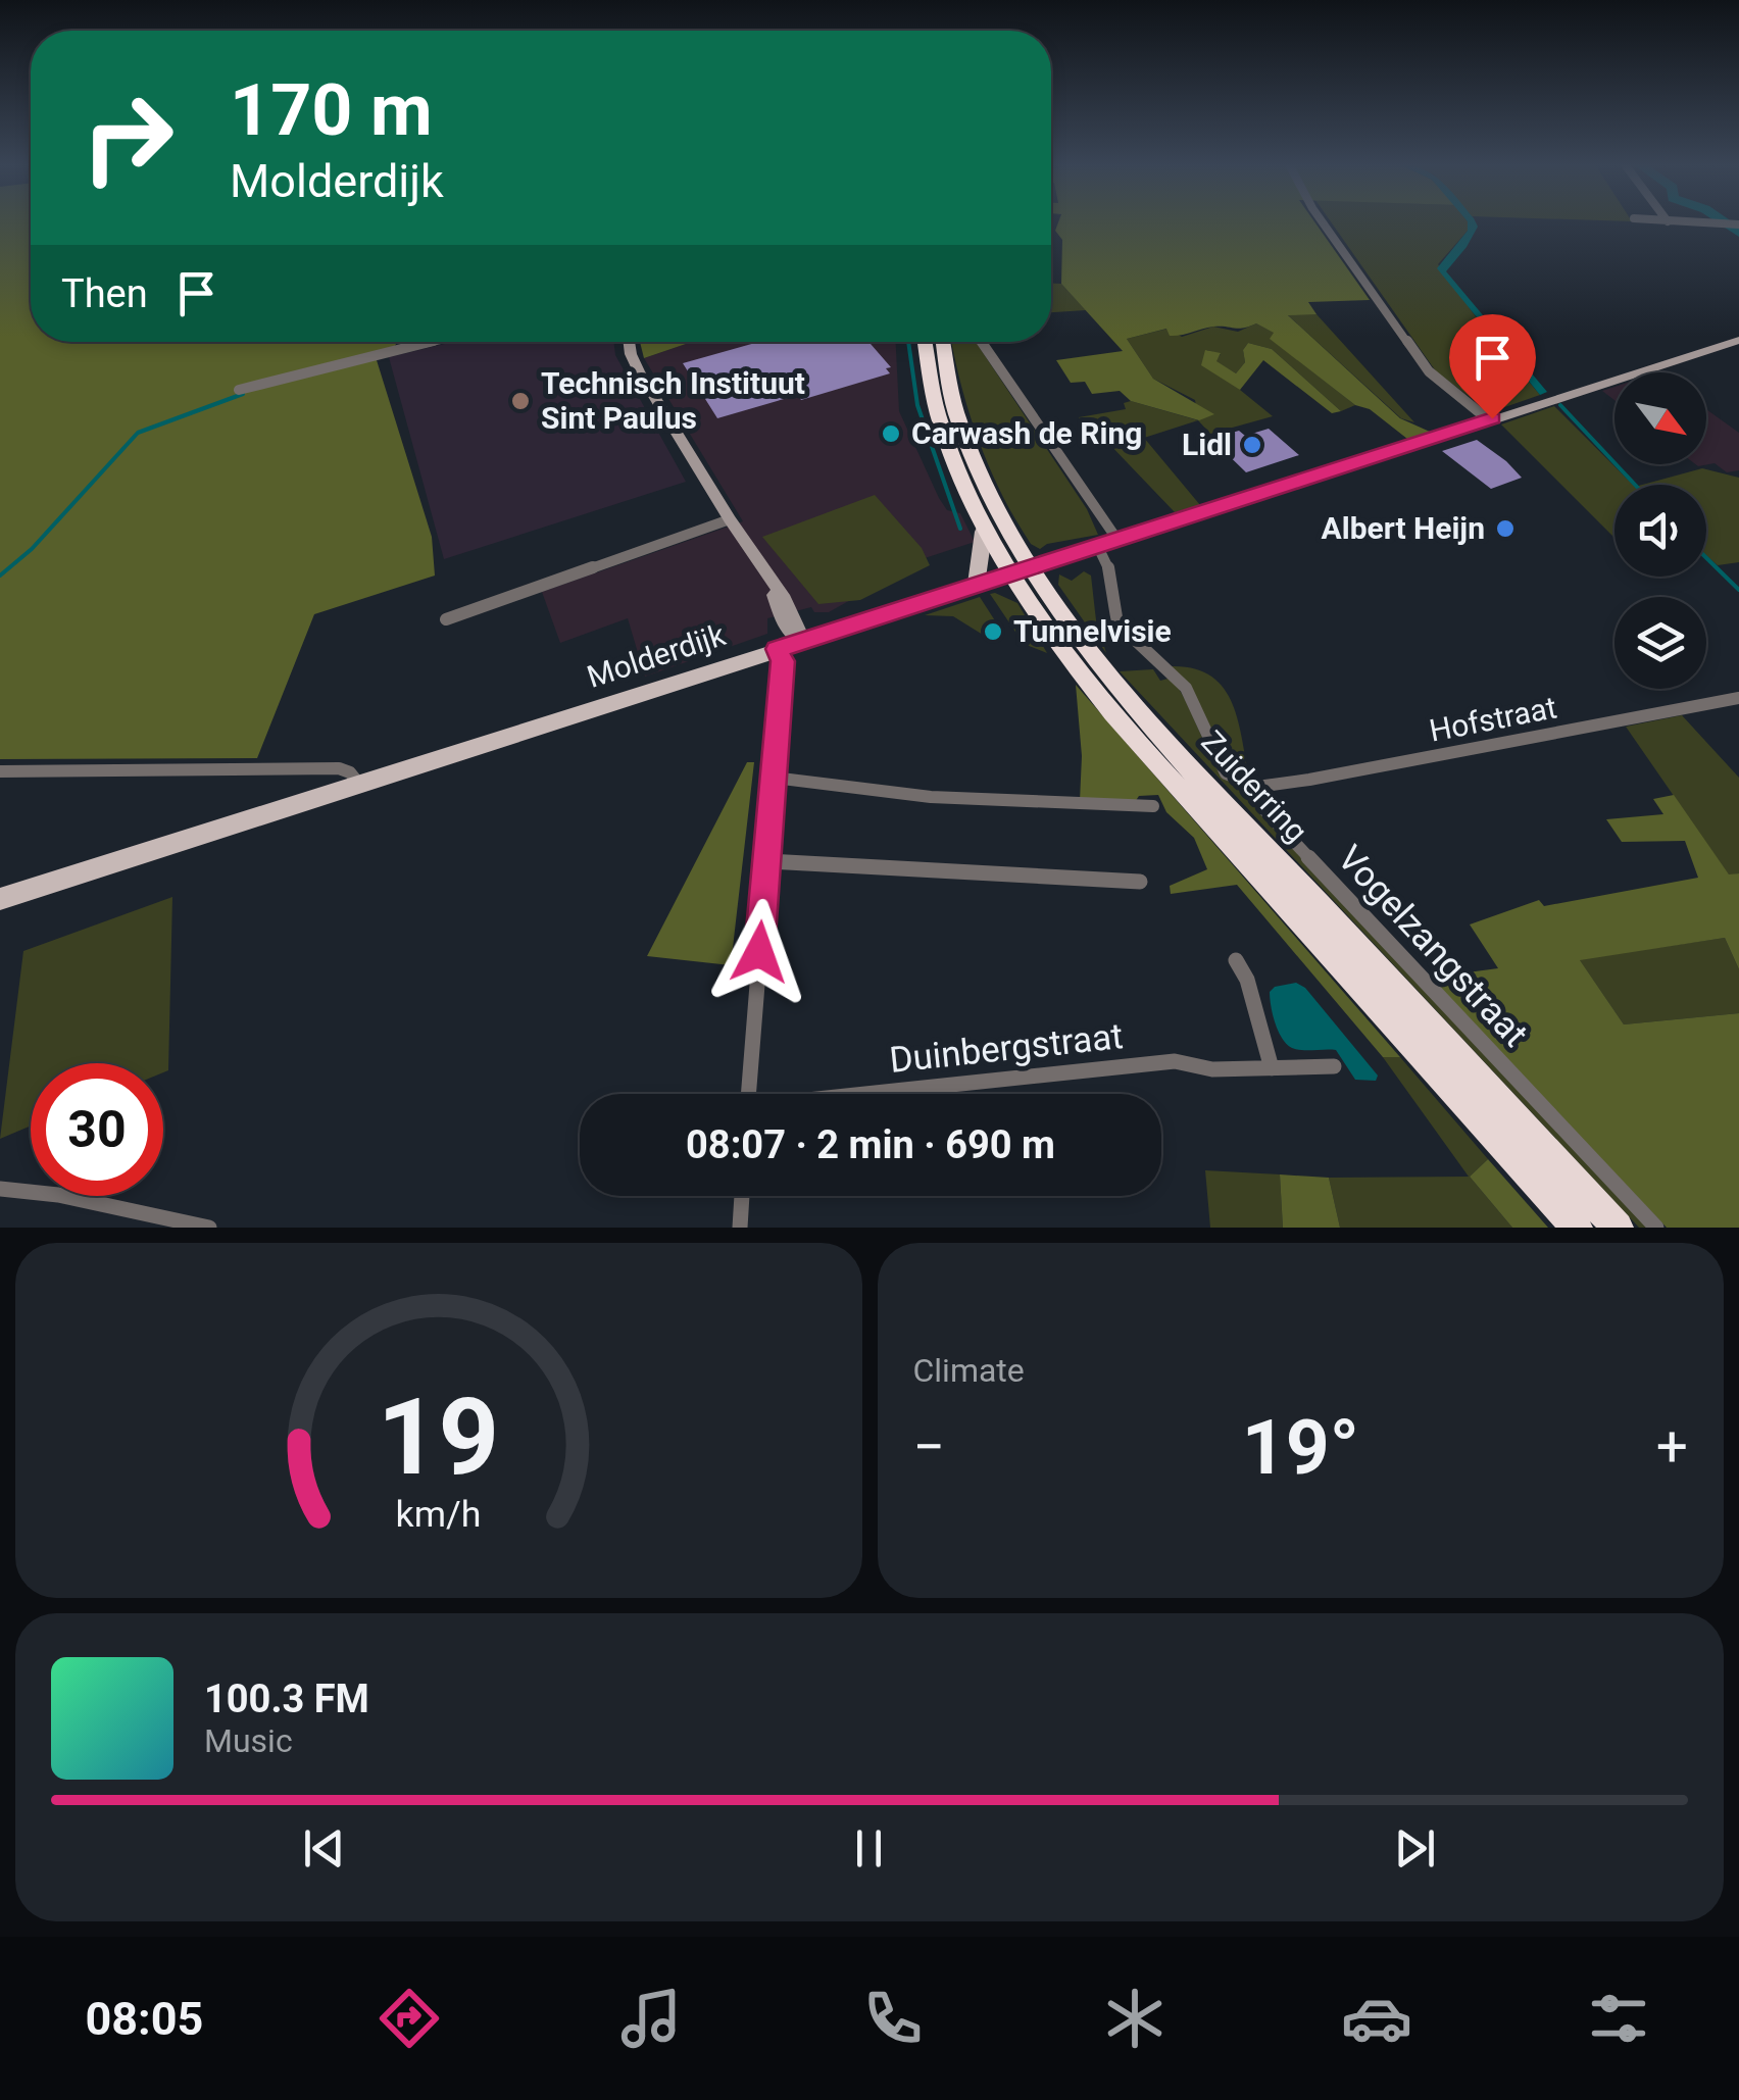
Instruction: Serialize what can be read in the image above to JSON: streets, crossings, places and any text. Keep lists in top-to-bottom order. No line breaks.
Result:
{"streets":{"highway":["Zuiderring"],"main road":["Molderdijk"],"street":["Hofstraat","Vogelzangstraat","Duinbergstraat"]},"crossings":[["Molderdijk","Zuiderring"],["Molderdijk","Vogelzangstraat"],["Hofstraat","Vogelzangstraat"]],"places":["Technisch Instituut Sint Paulus","Carwash de Ring","Lidl","Albert Heijn","Tunnelvisie"],"north":"bottom right","page":{"turn":["170 m","Molderdijk"],"then":"Then","limit":"30","trip":"08:07 · 2 min · 690 m","tile":"Climate","heat":["−","19°","+"],"song":["100.3 FM","Music"],"tabs":"08:05","gauge":["19","km/h"]}}
